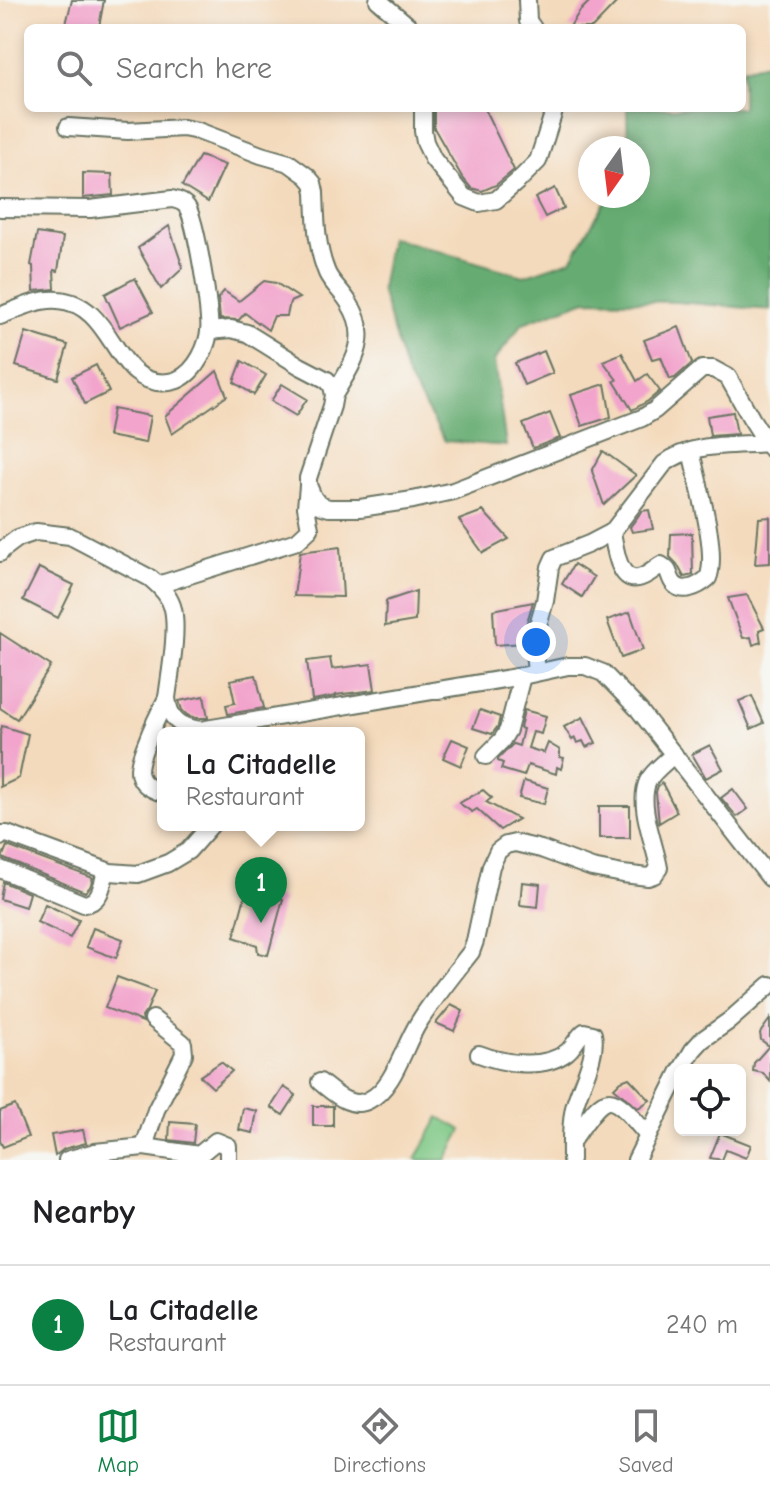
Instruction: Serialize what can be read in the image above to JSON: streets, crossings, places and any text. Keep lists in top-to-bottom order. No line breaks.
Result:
{"north":"bottom","page":{"search":"Search here","popup":["La Citadelle","Restaurant"],"pins":"1","heading":"Nearby","list":[{"mark":"1","name":"La Citadelle","note":"Restaurant","value":"240 m"}],"nav":["Map","Directions","Saved"]}}
